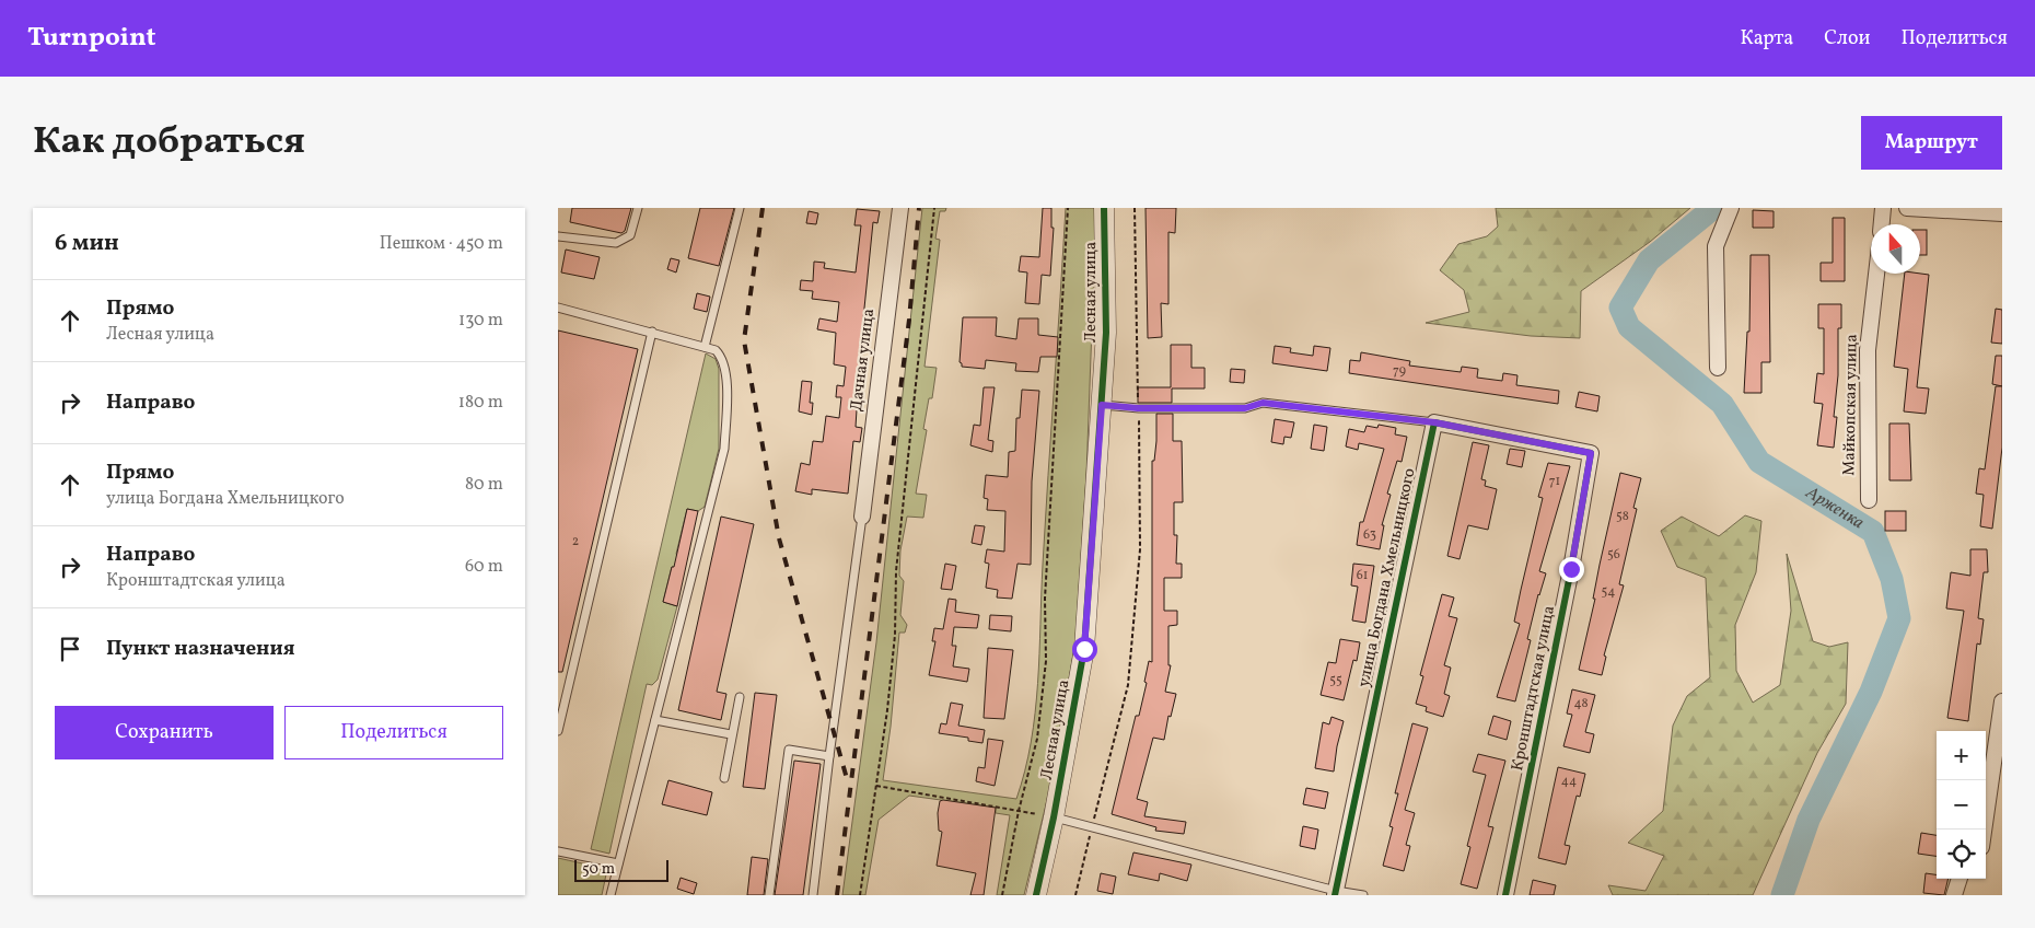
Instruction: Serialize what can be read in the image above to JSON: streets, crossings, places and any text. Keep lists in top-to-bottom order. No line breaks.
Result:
{"streets":{"street":["Лесная улица","Дачная улица","Майкопская улица","улица Богдана Хмельницкого","Кронштадтская улица"]},"crossings":[["улица Богдана Хмельницкого","Кронштадтская улица"]],"water":["Арженка"],"house_numbers":["79","71","58","63","2","56","61","54","55","48","44"],"scale_bar":"50 m","north":"top","page":{"header":"Turnpoint","nav":["Карта","Слои","Поделиться"],"title":"Как добраться","buttons":["Маршрут",["Сохранить","Поделиться"]],"heading":["6 мин","Пешком · 450 m"],"list":[["Прямо","Лесная улица","130 m"],["Направо","180 m"],["Прямо","улица Богдана Хмельницкого","80 m"],["Направо","Кронштадтская улица","60 m"],"Пункт назначения"],"map_buttons":["+","−"],"scale":"50 m"}}
